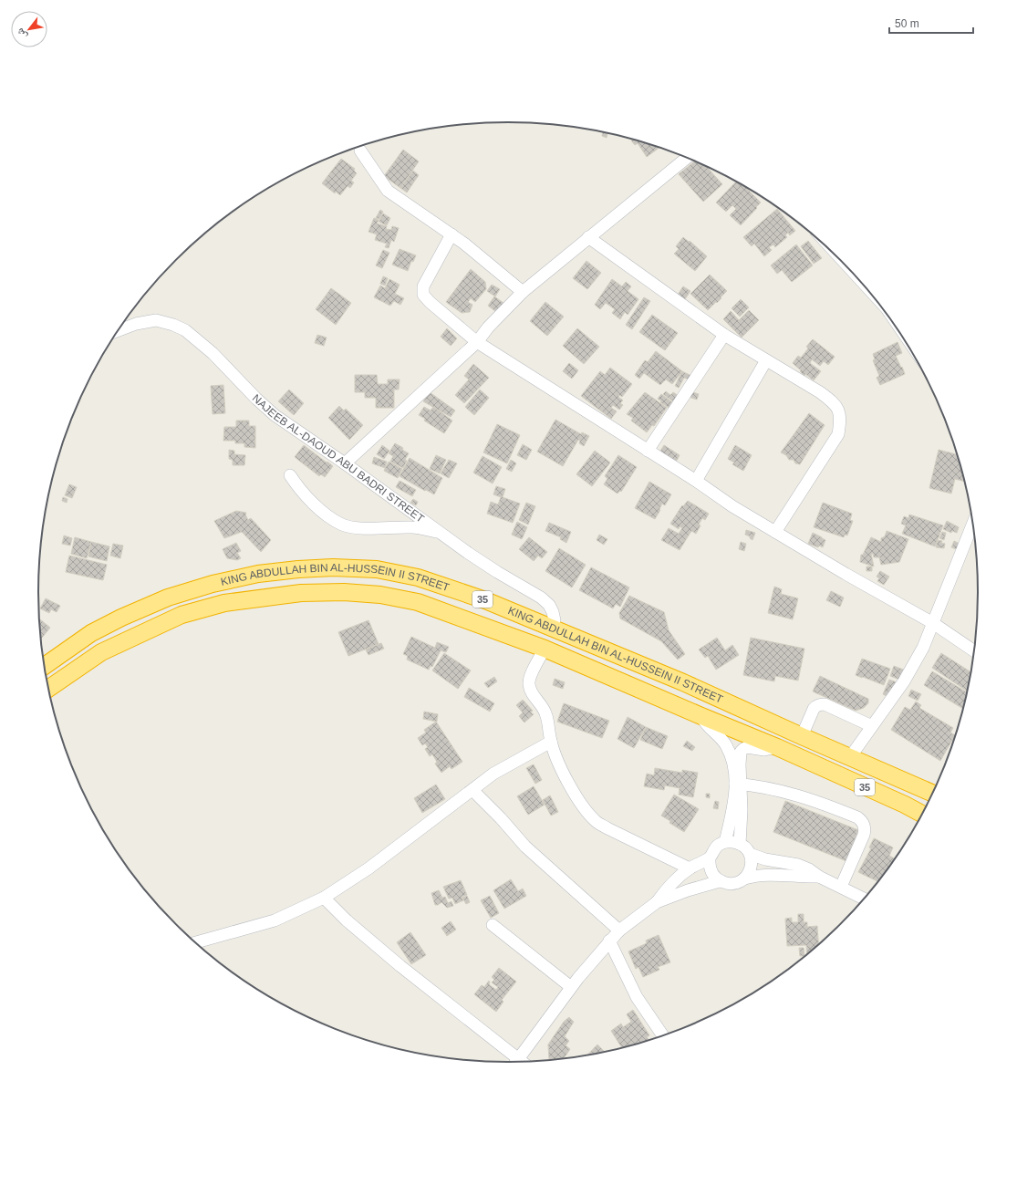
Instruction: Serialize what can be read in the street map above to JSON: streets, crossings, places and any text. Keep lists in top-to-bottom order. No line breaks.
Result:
{"streets":{"highway":["KING ABDULLAH BIN AL-HUSSEIN II STREET","35"],"street":["NAJEEB AL-DAOUD ABU BADRI STREET"]},"crossings":[["NAJEEB AL-DAOUD ABU BADRI STREET","KING ABDULLAH BIN AL-HUSSEIN II STREET"]],"scale_bar":"50 m","north":"bottom left"}
